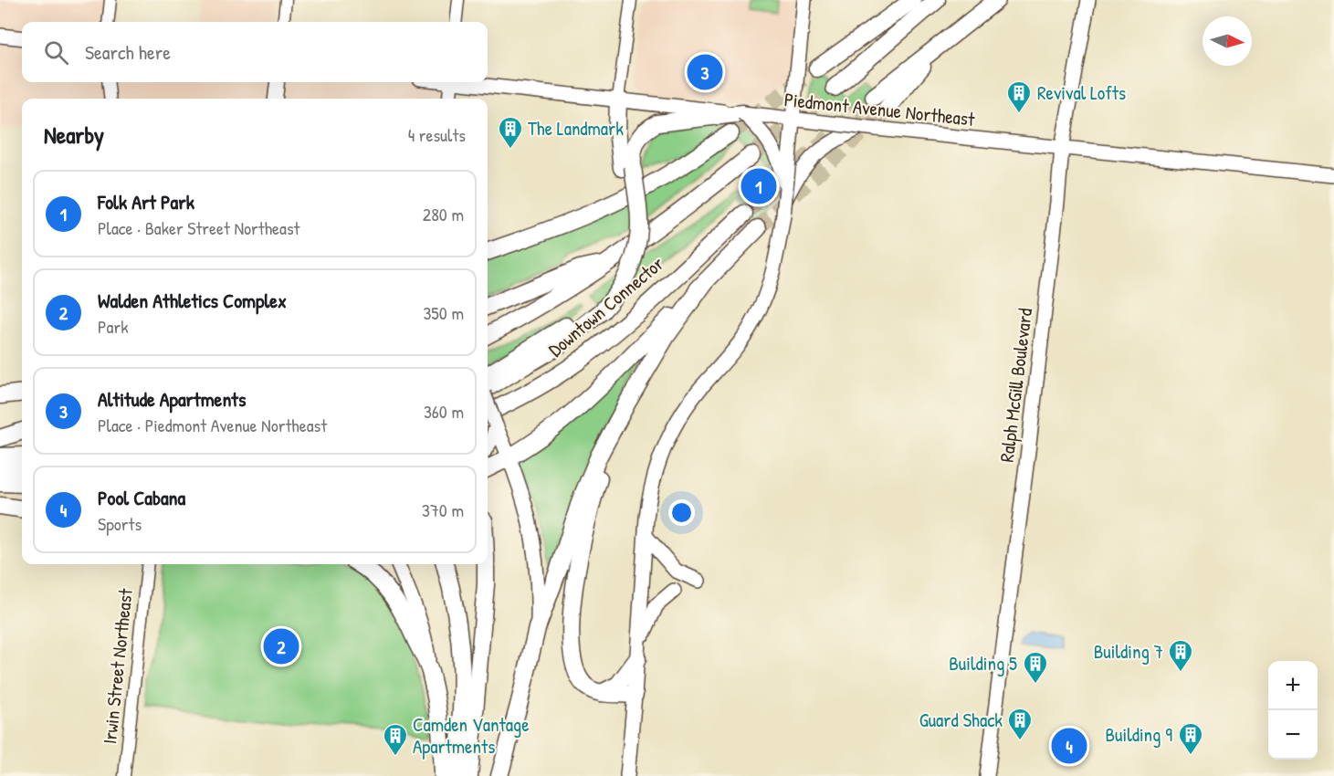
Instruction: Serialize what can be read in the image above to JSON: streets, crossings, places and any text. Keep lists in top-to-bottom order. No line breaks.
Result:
{"streets":{"highway":["Downtown Connector"],"main road":["Piedmont Avenue Northeast","Ralph McGill Boulevard"],"street":["Irwin Street Northeast"]},"crossings":[["Piedmont Avenue Northeast","Ralph McGill Boulevard"]],"places":{"building":["Revival Lofts","The Landmark","Building 7","Building 5","Guard Shack","Building 9","Camden Vantage Apartments"]},"north":"right","page":{"search":"Search here","pins":["3","1","2","4"],"heading":["Nearby","4 results"],"list":[{"mark":"1","name":"Folk Art Park","note":"Place · Baker Street Northeast","value":"280 m"},{"mark":"2","name":"Walden Athletics Complex","note":"Park","value":"350 m"},{"mark":"3","name":"Altitude Apartments","note":"Place · Piedmont Avenue Northeast","value":"360 m"},{"mark":"4","name":"Pool Cabana","note":"Sports","value":"370 m"}],"map_buttons":["+","−"]}}
